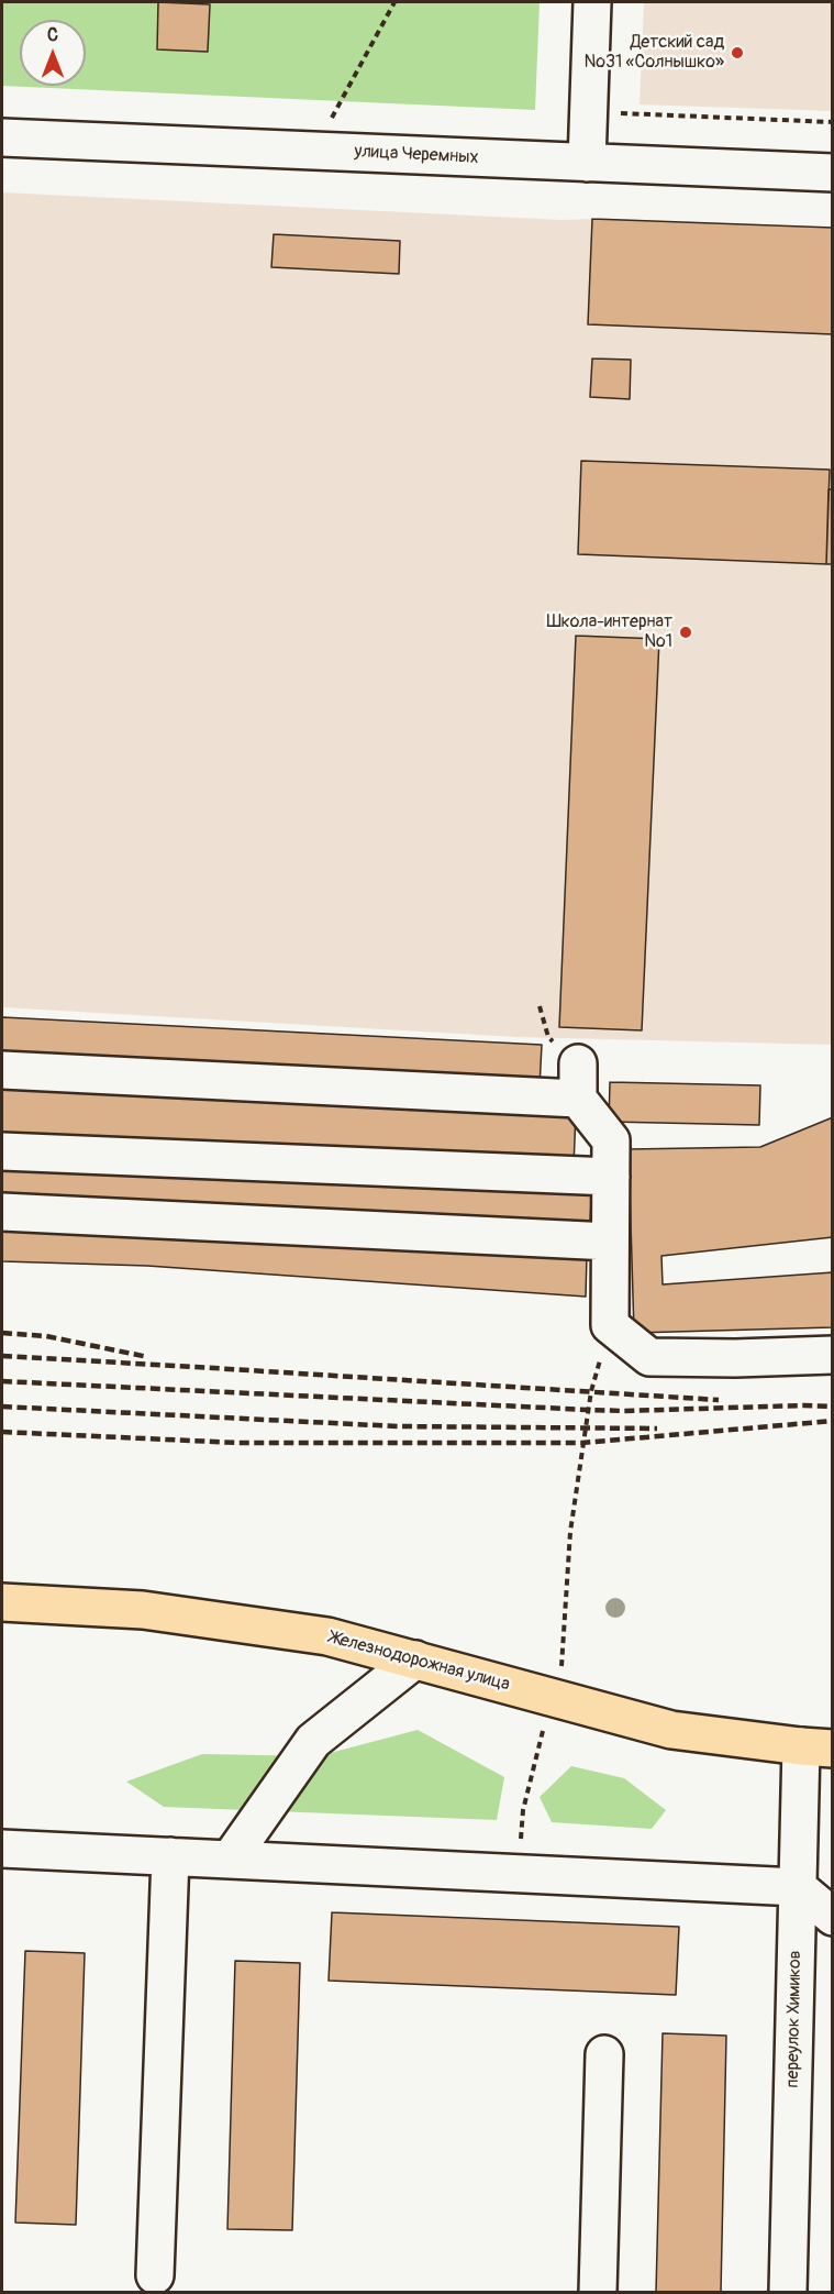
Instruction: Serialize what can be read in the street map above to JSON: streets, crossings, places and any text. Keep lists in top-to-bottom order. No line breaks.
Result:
{"streets":{"main road":["Железнодорожная улица"],"street":["улица Черемных","переулок Химиков"]},"crossings":[["Железнодорожная улица","переулок Химиков"]],"places":["Детский сад №31 «Солнышко»","Школа-интернат №1"],"north":"top"}
